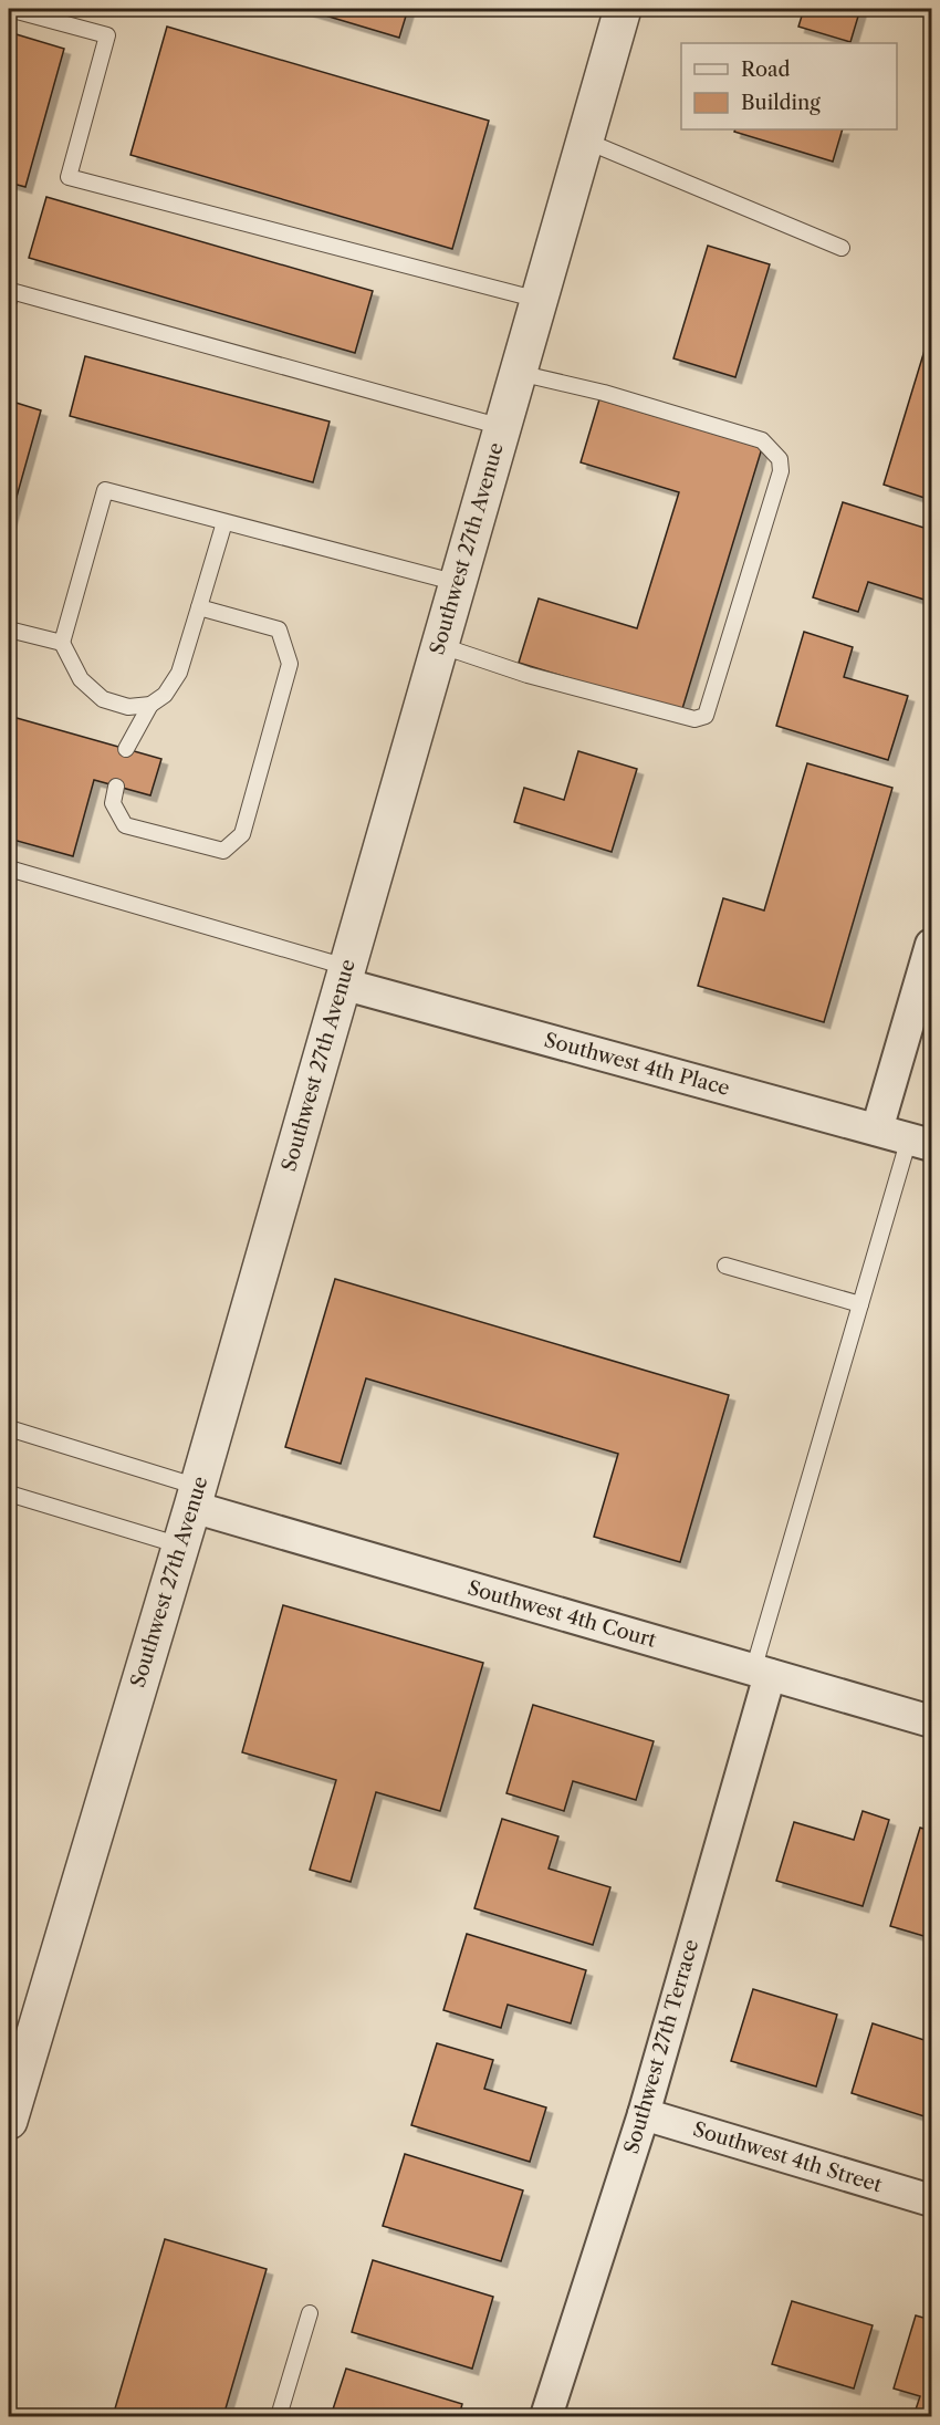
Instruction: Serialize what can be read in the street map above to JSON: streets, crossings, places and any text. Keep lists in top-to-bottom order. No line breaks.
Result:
{"streets":{"street":["Southwest 27th Avenue","Southwest 4th Place","Southwest 4th Court","Southwest 27th Terrace","Southwest 4th Street"]},"crossings":[["Southwest 27th Avenue","Southwest 4th Place"],["Southwest 27th Avenue","Southwest 4th Court"],["Southwest 4th Court","Southwest 27th Terrace"],["Southwest 27th Terrace","Southwest 4th Street"]],"legend":["Road","Building"]}
